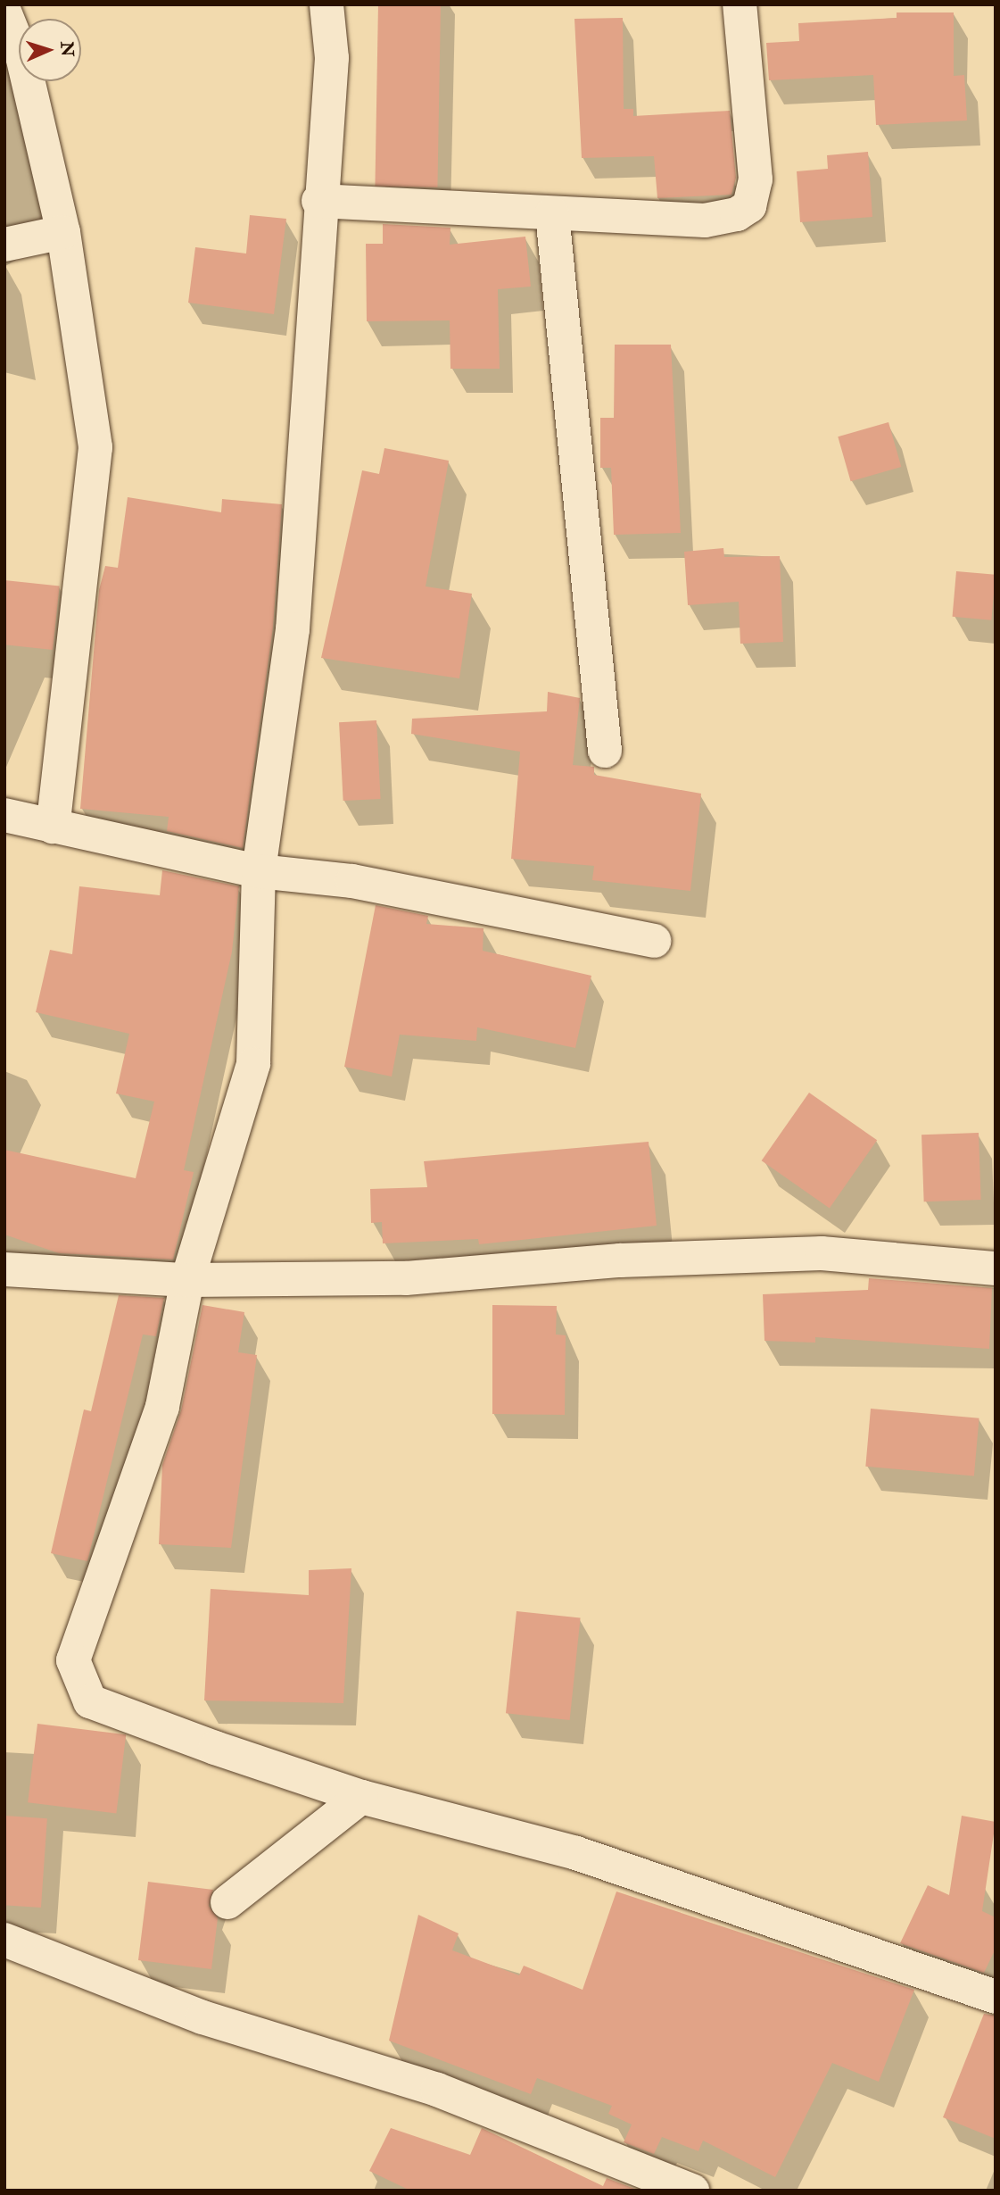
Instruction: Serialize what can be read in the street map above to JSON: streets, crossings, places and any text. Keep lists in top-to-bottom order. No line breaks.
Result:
{"north":"right"}
